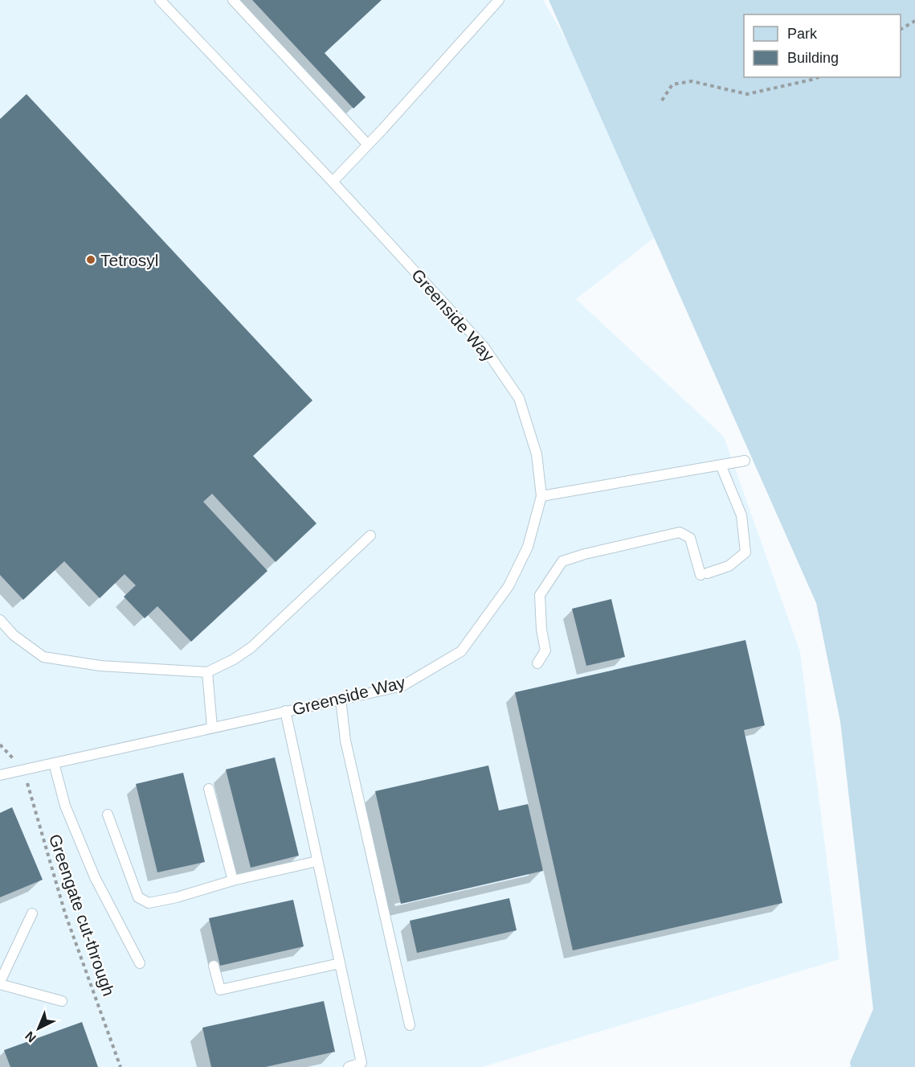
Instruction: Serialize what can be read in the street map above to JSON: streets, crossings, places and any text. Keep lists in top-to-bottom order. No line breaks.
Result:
{"streets":{"lane":["Greenside Way"],"path":["Greengate cut-through"]},"crossings":[["Greenside Way","Greengate cut-through"]],"places":["Tetrosyl"],"legend":["Park","Building"],"north":"bottom left"}
